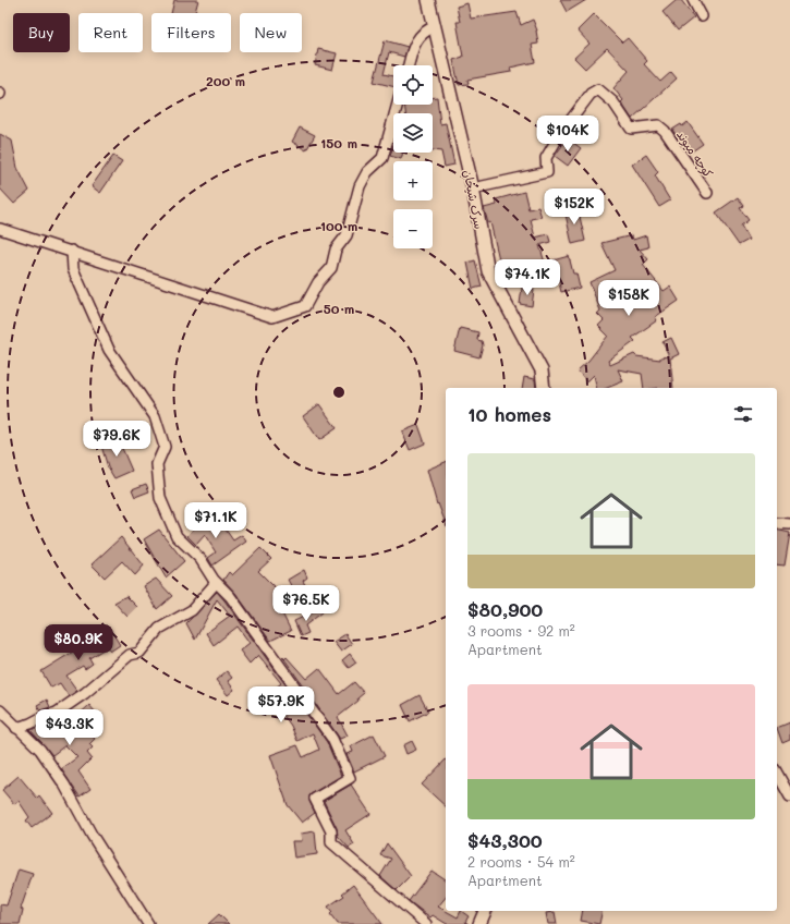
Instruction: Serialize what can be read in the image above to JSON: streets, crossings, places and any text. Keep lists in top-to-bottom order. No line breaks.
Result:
{"streets":{"street":["کوچه میوند","سرک شیخان"]},"crossings":[["کوچه میوند","سرک شیخان"]],"page":{"chip":["Buy","Rent","Filters","New"],"map_buttons":["+","−"],"price":["$104K","$152K","$74.1K","$158K","$79.6K","$71.1K","$76.5K","$80.9K","$57.9K","$43.3K"],"heading":"10 homes","list":[{"name":"$80,900","note":"3 rooms · 92 m² · Apartment"},{"name":"$43,300","note":"2 rooms · 54 m² · Apartment"}]},"rings":["200 m","150 m","100 m","50 m"]}
